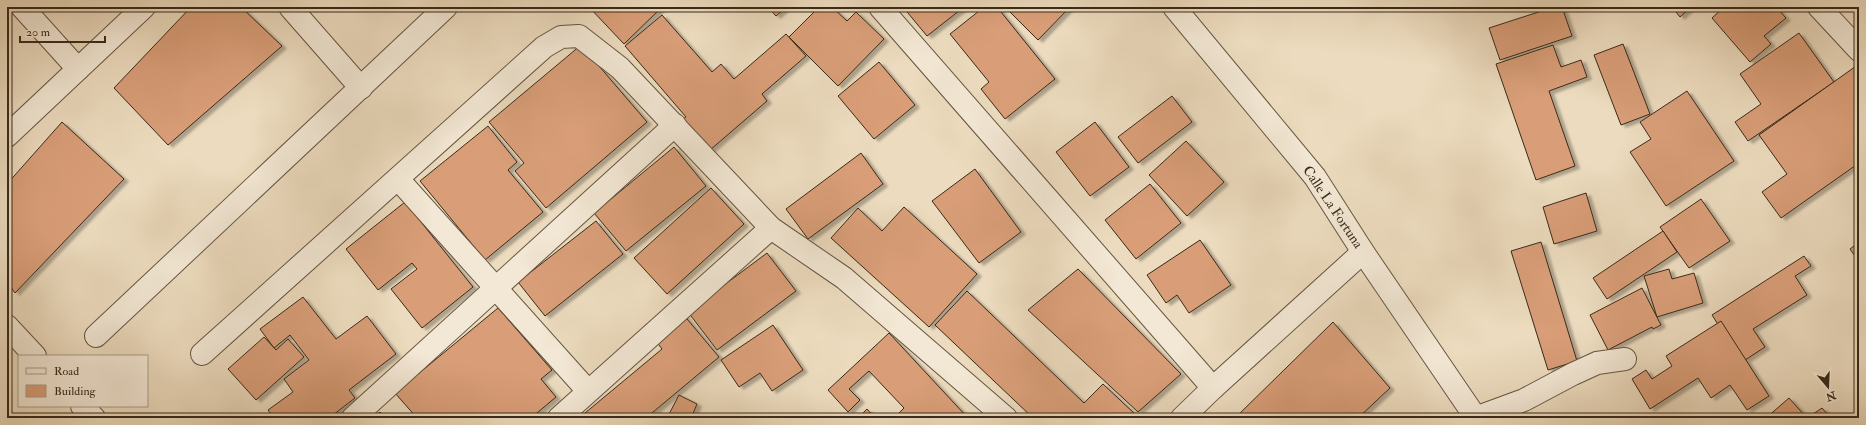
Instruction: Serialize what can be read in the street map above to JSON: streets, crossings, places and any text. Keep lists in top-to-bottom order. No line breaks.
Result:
{"streets":{"street":["Calle La Fortuna"]},"legend":["Road","Building"],"scale_bar":"20 m","north":"bottom"}
